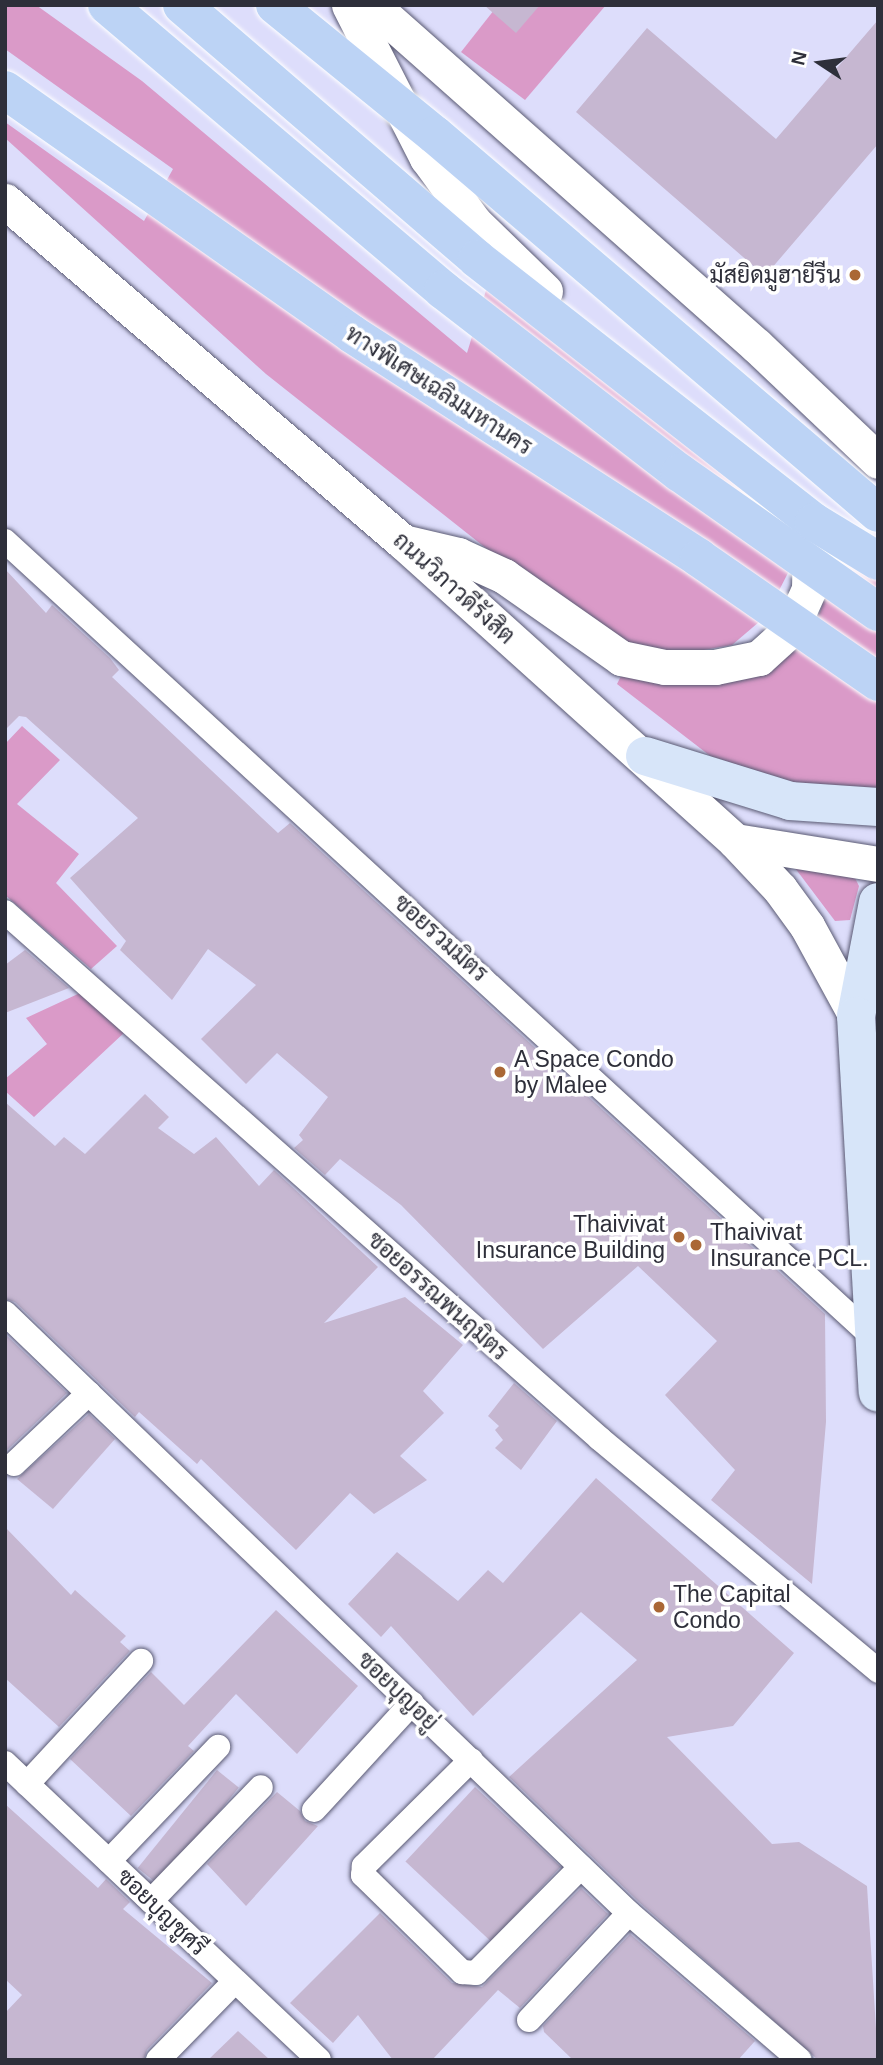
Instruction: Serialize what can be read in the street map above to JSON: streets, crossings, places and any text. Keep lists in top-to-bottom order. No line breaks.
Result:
{"streets":{"highway":["ทางพิเศษเฉลิมมหานคร"],"main road":["ถนนวิภาวดีรังสิต"],"street":["ซอยรวมมิตร","ซอยอรรณพนฤมิตร","ซอยบุญอยู่","ซอยบุญชูศรี"]},"places":["มัสยิดมูฮายีรีน","A Space Condo by Malee","Thaivivat Insurance Building","Thaivivat Insurance PCL.","The Capital Condo"],"north":"left"}
